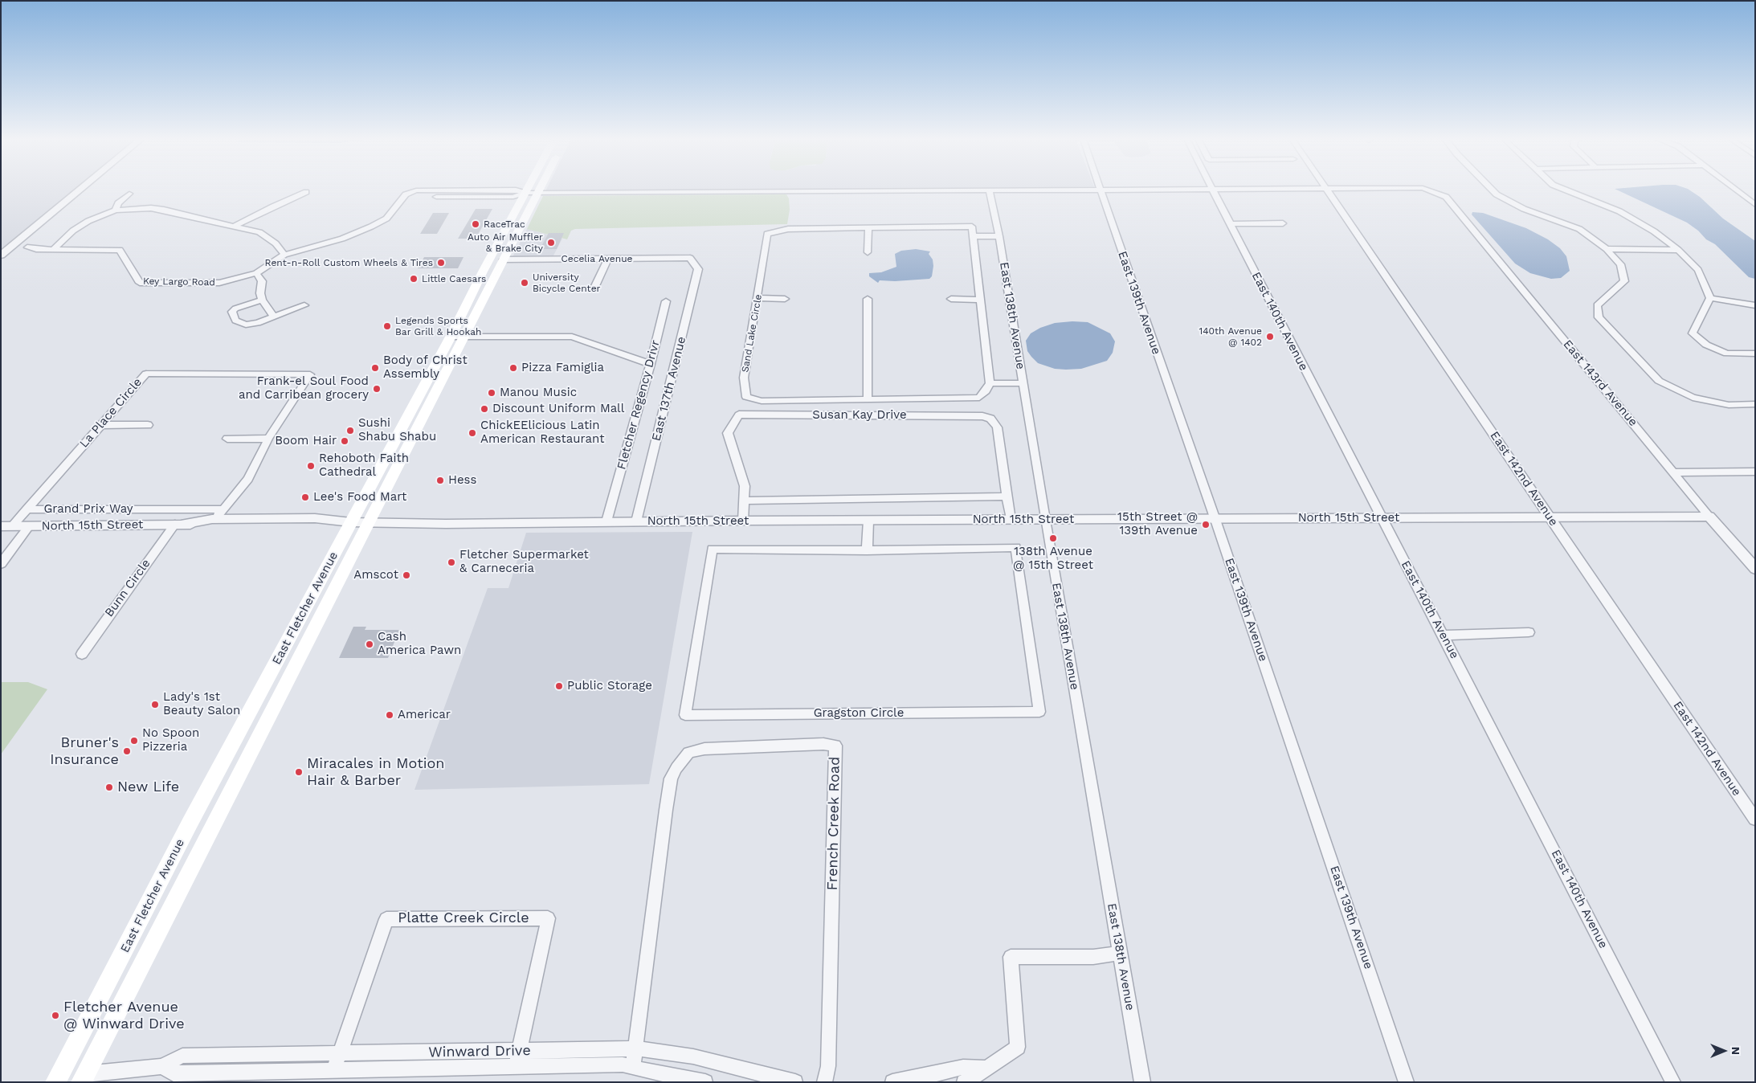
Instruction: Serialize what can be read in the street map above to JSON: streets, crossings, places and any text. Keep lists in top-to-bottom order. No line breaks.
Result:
{"streets":{"main road":["East Fletcher Avenue"],"street":["Cecelia Avenue","Key Largo Road","East 139th Avenue","East 138th Avenue","East 140th Avenue","Sand Lake Circle","East 143rd Avenue","East 137th Avenue","Fletcher Regency Drivr","La Place Circle","Susan Kay Drive","East 142nd Avenue","Grand Prix Way","North 15th Street","Bunn Circle","Gragston Circle","French Creek Road","Platte Creek Circle","Winward Drive"]},"crossings":[["Cecelia Avenue","East 137th Avenue"],["Cecelia Avenue","East Fletcher Avenue"],["Key Largo Road","East Fletcher Avenue"],["East 139th Avenue","North 15th Street"],["East 138th Avenue","North 15th Street"],["East 140th Avenue","North 15th Street"],["East 143rd Avenue","North 15th Street"],["East 137th Avenue","North 15th Street"],["Fletcher Regency Drivr","North 15th Street"],["La Place Circle","Grand Prix Way"],["La Place Circle","North 15th Street"],["Susan Kay Drive","North 15th Street"],["East 142nd Avenue","North 15th Street"],["Grand Prix Way","North 15th Street"],["North 15th Street","Bunn Circle"],["North 15th Street","East Fletcher Avenue"],["East Fletcher Avenue","Winward Drive"],["French Creek Road","Winward Drive"],["Platte Creek Circle","Winward Drive"]],"places":["RaceTrac","Auto Air Muffler & Brake City","Rent-n-Roll Custom Wheels & Tires","Little Caesars","University Bicycle Center","Legends Sports Bar Grill & Hookah","140th Avenue @ 1402","Body of Christ Assembly","Pizza Famiglia","Frank-el Soul Food and Carribean grocery","Manou Music","Discount Uniform Mall","Sushi Shabu Shabu","ChickEElicious Latin American Restaurant","Boom Hair","Rehoboth Faith Cathedral","Hess","Lee's Food Mart","15th Street @ 139th Avenue","138th Avenue @ 15th Street","Fletcher Supermarket & Carneceria","Amscot","Cash America Pawn","Public Storage","Lady's 1st Beauty Salon","Americar","No Spoon Pizzeria","Bruner's Insurance","Miracales in Motion Hair & Barber","New Life","Fletcher Avenue @ Winward Drive"],"north":"right"}
